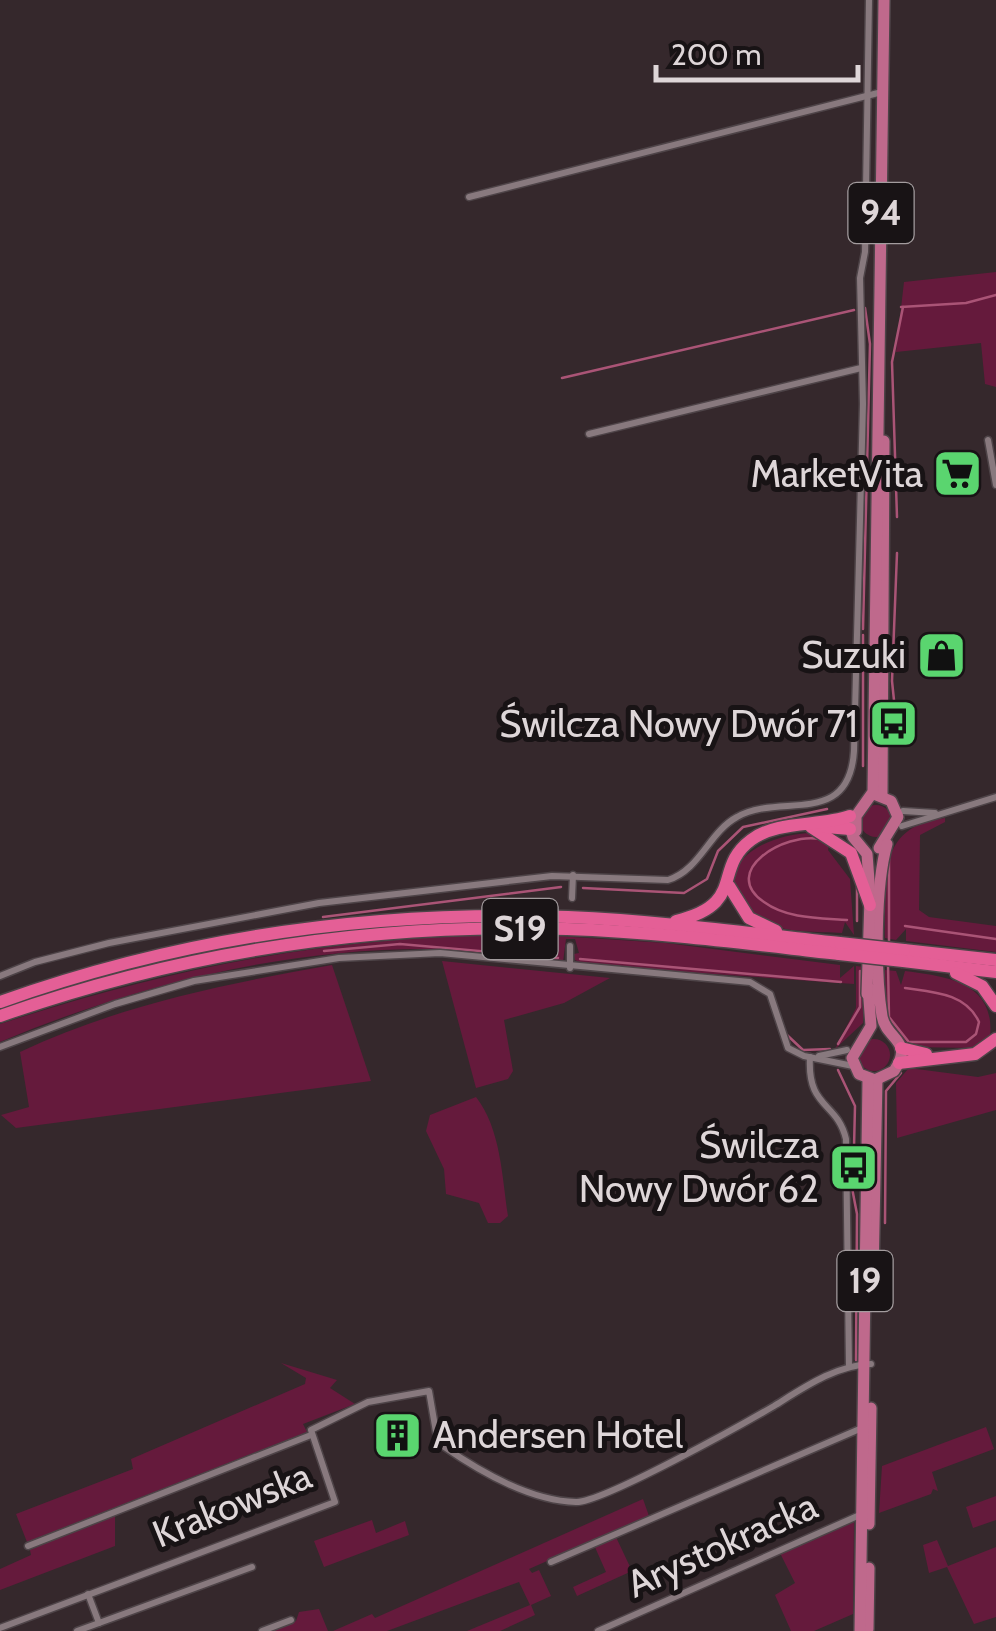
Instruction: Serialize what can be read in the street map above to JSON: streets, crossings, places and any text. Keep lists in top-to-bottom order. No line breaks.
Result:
{"streets":{"highway":["S19"],"main road":["94","19"],"street":["Krakowska","Arystokracka"]},"crossings":[["19","Arystokracka"]],"places":{"supermarket":["MarketVita"],"shop":["Suzuki"],"bus stop":["Świlcza Nowy Dwór 71","Świlcza Nowy Dwór 62"],"building":["Andersen Hotel"]},"scale_bar":"200 m"}
